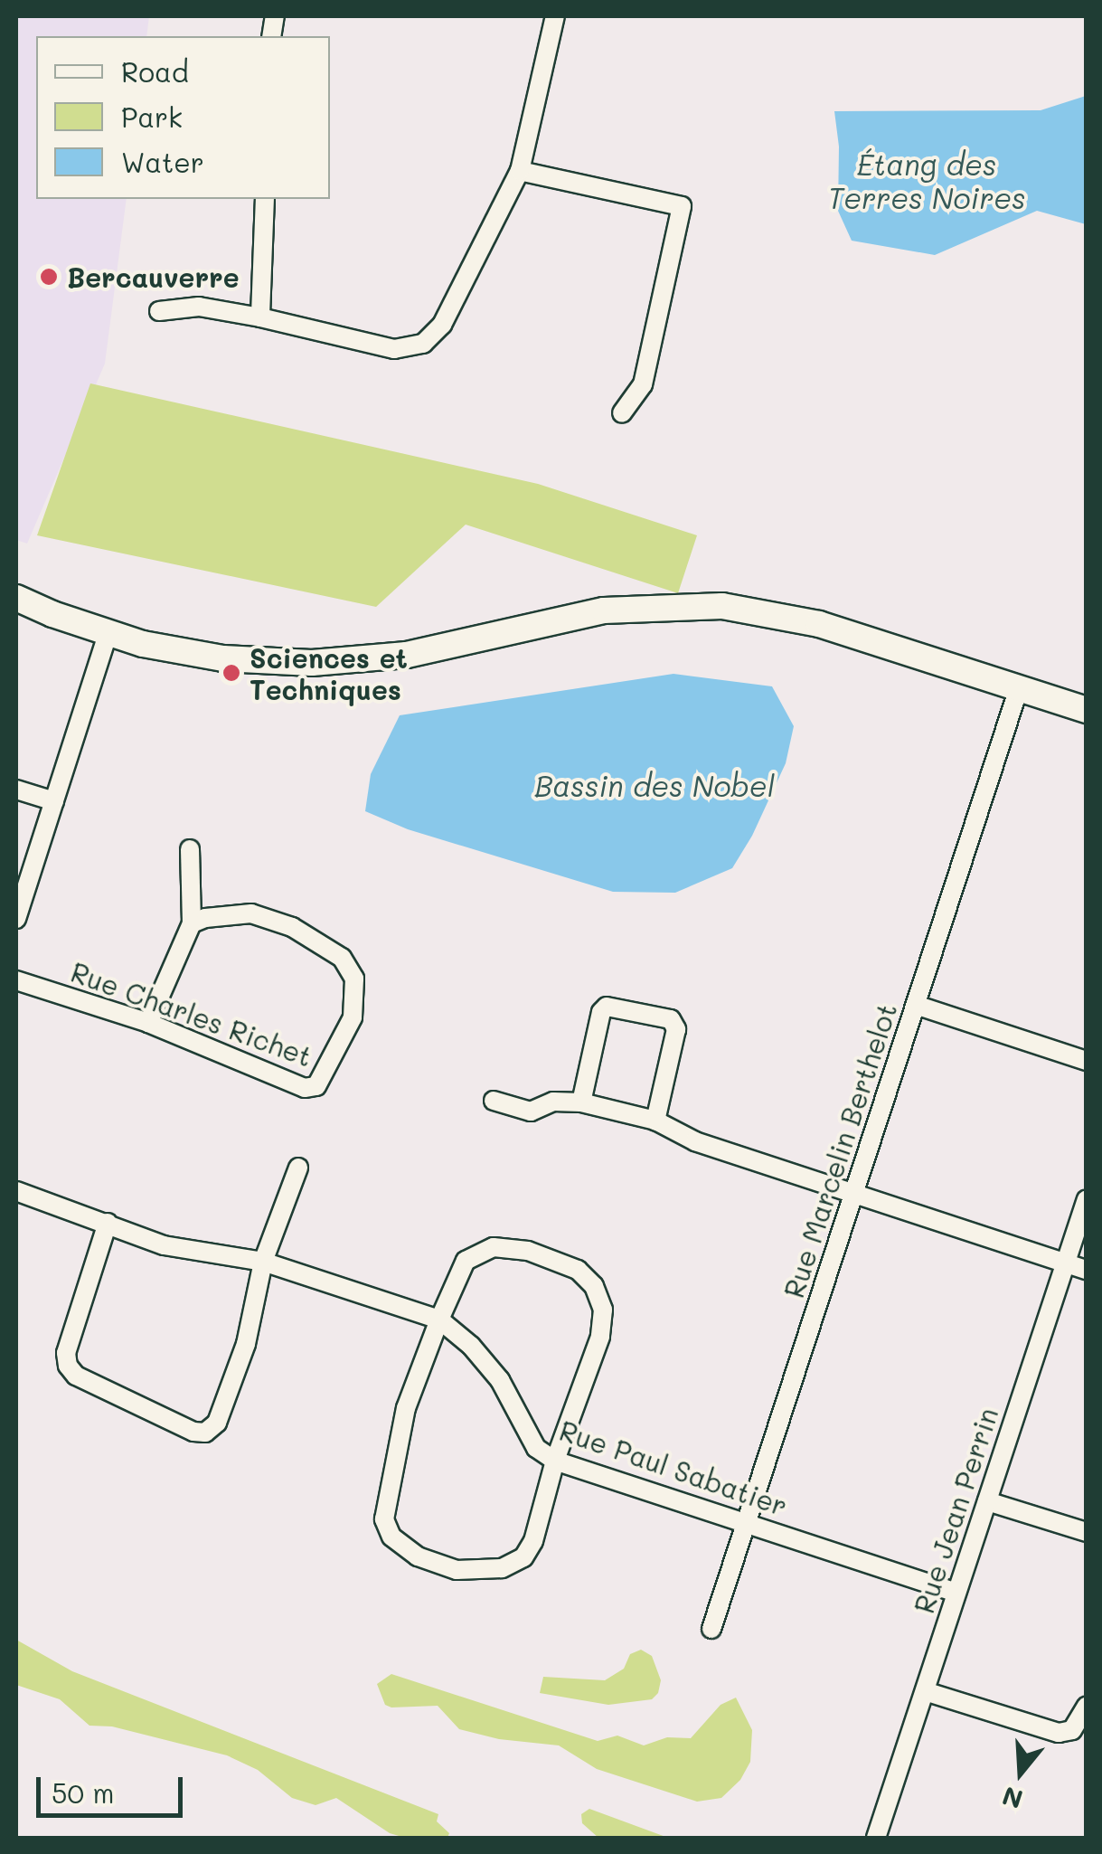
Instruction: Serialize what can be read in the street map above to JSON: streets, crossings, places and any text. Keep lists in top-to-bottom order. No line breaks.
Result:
{"streets":{"street":["Rue Charles Richet","Rue Marcelin Berthelot","Rue Paul Sabatier","Rue Jean Perrin"]},"crossings":[["Rue Marcelin Berthelot","Rue Paul Sabatier"],["Rue Paul Sabatier","Rue Jean Perrin"]],"water":["Étang des Terres Noires","Bassin des Nobel"],"places":["Bercauverre","Sciences et Techniques"],"legend":["Road","Park","Water"],"scale_bar":"50 m","north":"bottom"}
